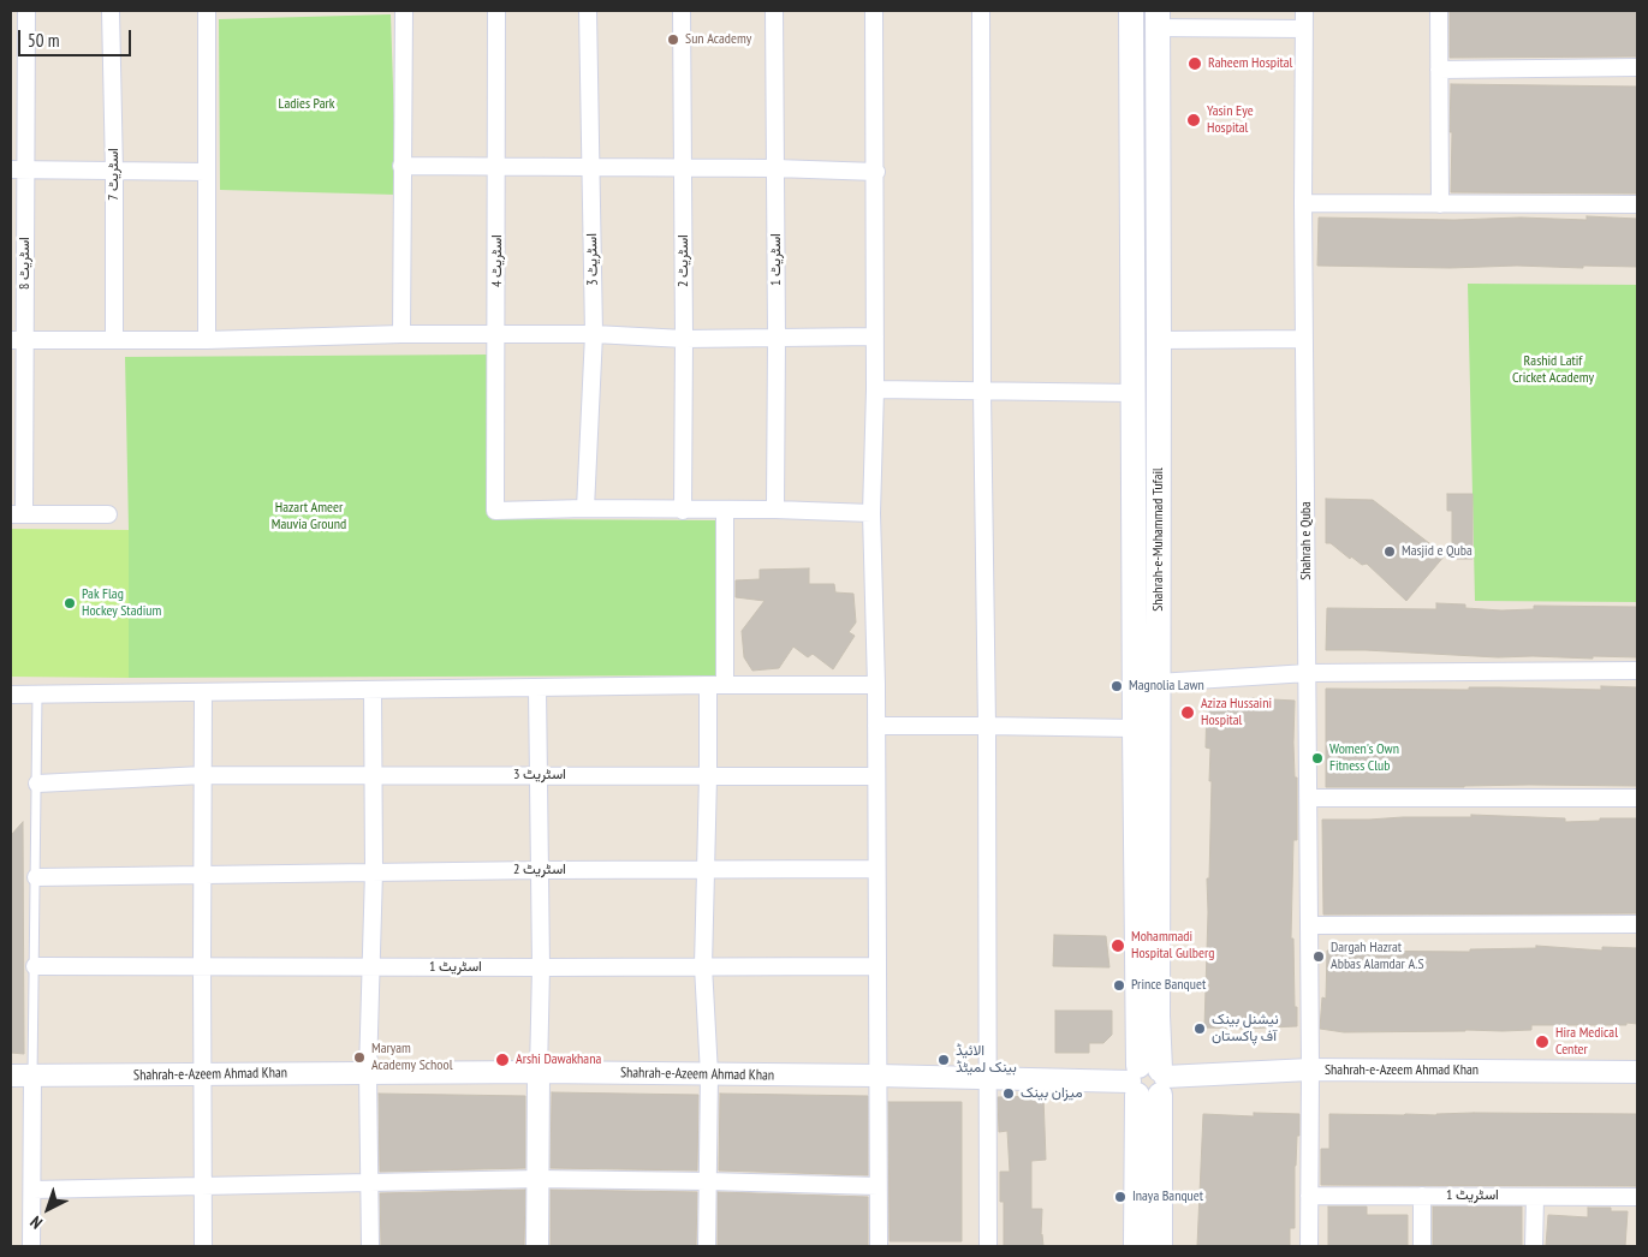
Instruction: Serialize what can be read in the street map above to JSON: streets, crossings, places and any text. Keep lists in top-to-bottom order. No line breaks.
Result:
{"streets":{"main road":["Shahrah-e-Muhammad Tufail"],"street":["اسٹریٹ 7","اسٹریٹ 3","اسٹریٹ 1","اسٹریٹ 4","اسٹریٹ 2","اسٹریٹ 8","Shahrah e Quba","Shahrah-e-Azeem Ahmad Khan"]},"crossings":[["اسٹریٹ 3","اسٹریٹ 4"],["اسٹریٹ 1","Shahrah e Quba"],["Shahrah-e-Muhammad Tufail","Shahrah-e-Azeem Ahmad Khan"],["Shahrah e Quba","Shahrah-e-Azeem Ahmad Khan"]],"parks":["Ladies Park","Rashid Latif Cricket Academy","Hazart Ameer Mauvia Ground"],"places":["Sun Academy","Raheem Hospital","Yasin Eye Hospital","Masjid e Quba","Pak Flag Hockey Stadium","Magnolia Lawn","Aziza Hussaini Hospital","Women's Own Fitness Club","Mohammadi Hospital Gulberg","Dargah Hazrat Abbas Alamdar A.S","Prince Banquet","نیشنل بینک آف پاکستان","Hira Medical Center","Maryam Academy School","Arshi Dawakhana","الائیڈ بینک لمیٹڈ","میزان بینک","Inaya Banquet"],"scale_bar":"50 m","north":"bottom left"}
